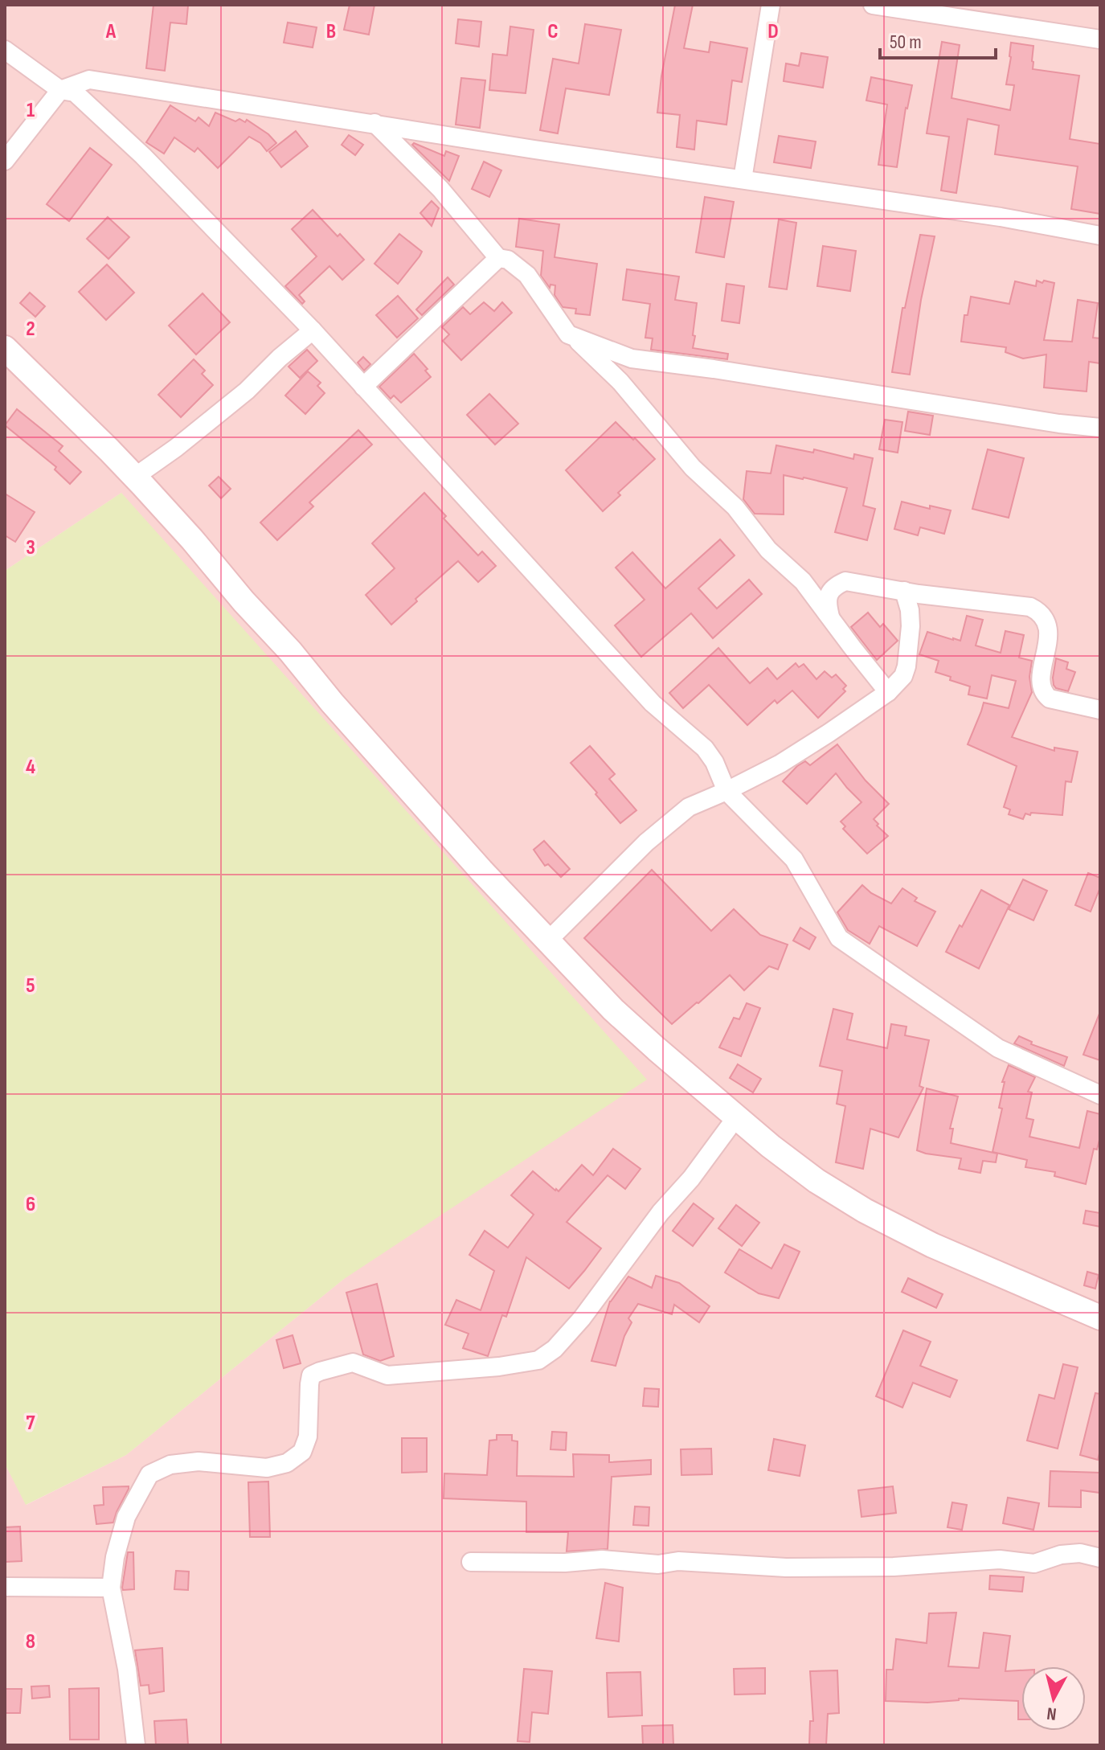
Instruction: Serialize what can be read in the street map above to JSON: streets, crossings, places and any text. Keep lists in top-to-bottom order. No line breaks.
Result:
{"scale_bar":"50 m","north":"bottom","grid":{"columns":["A","B","C","D"],"rows":["1","2","3","4","5","6","7","8"]}}
